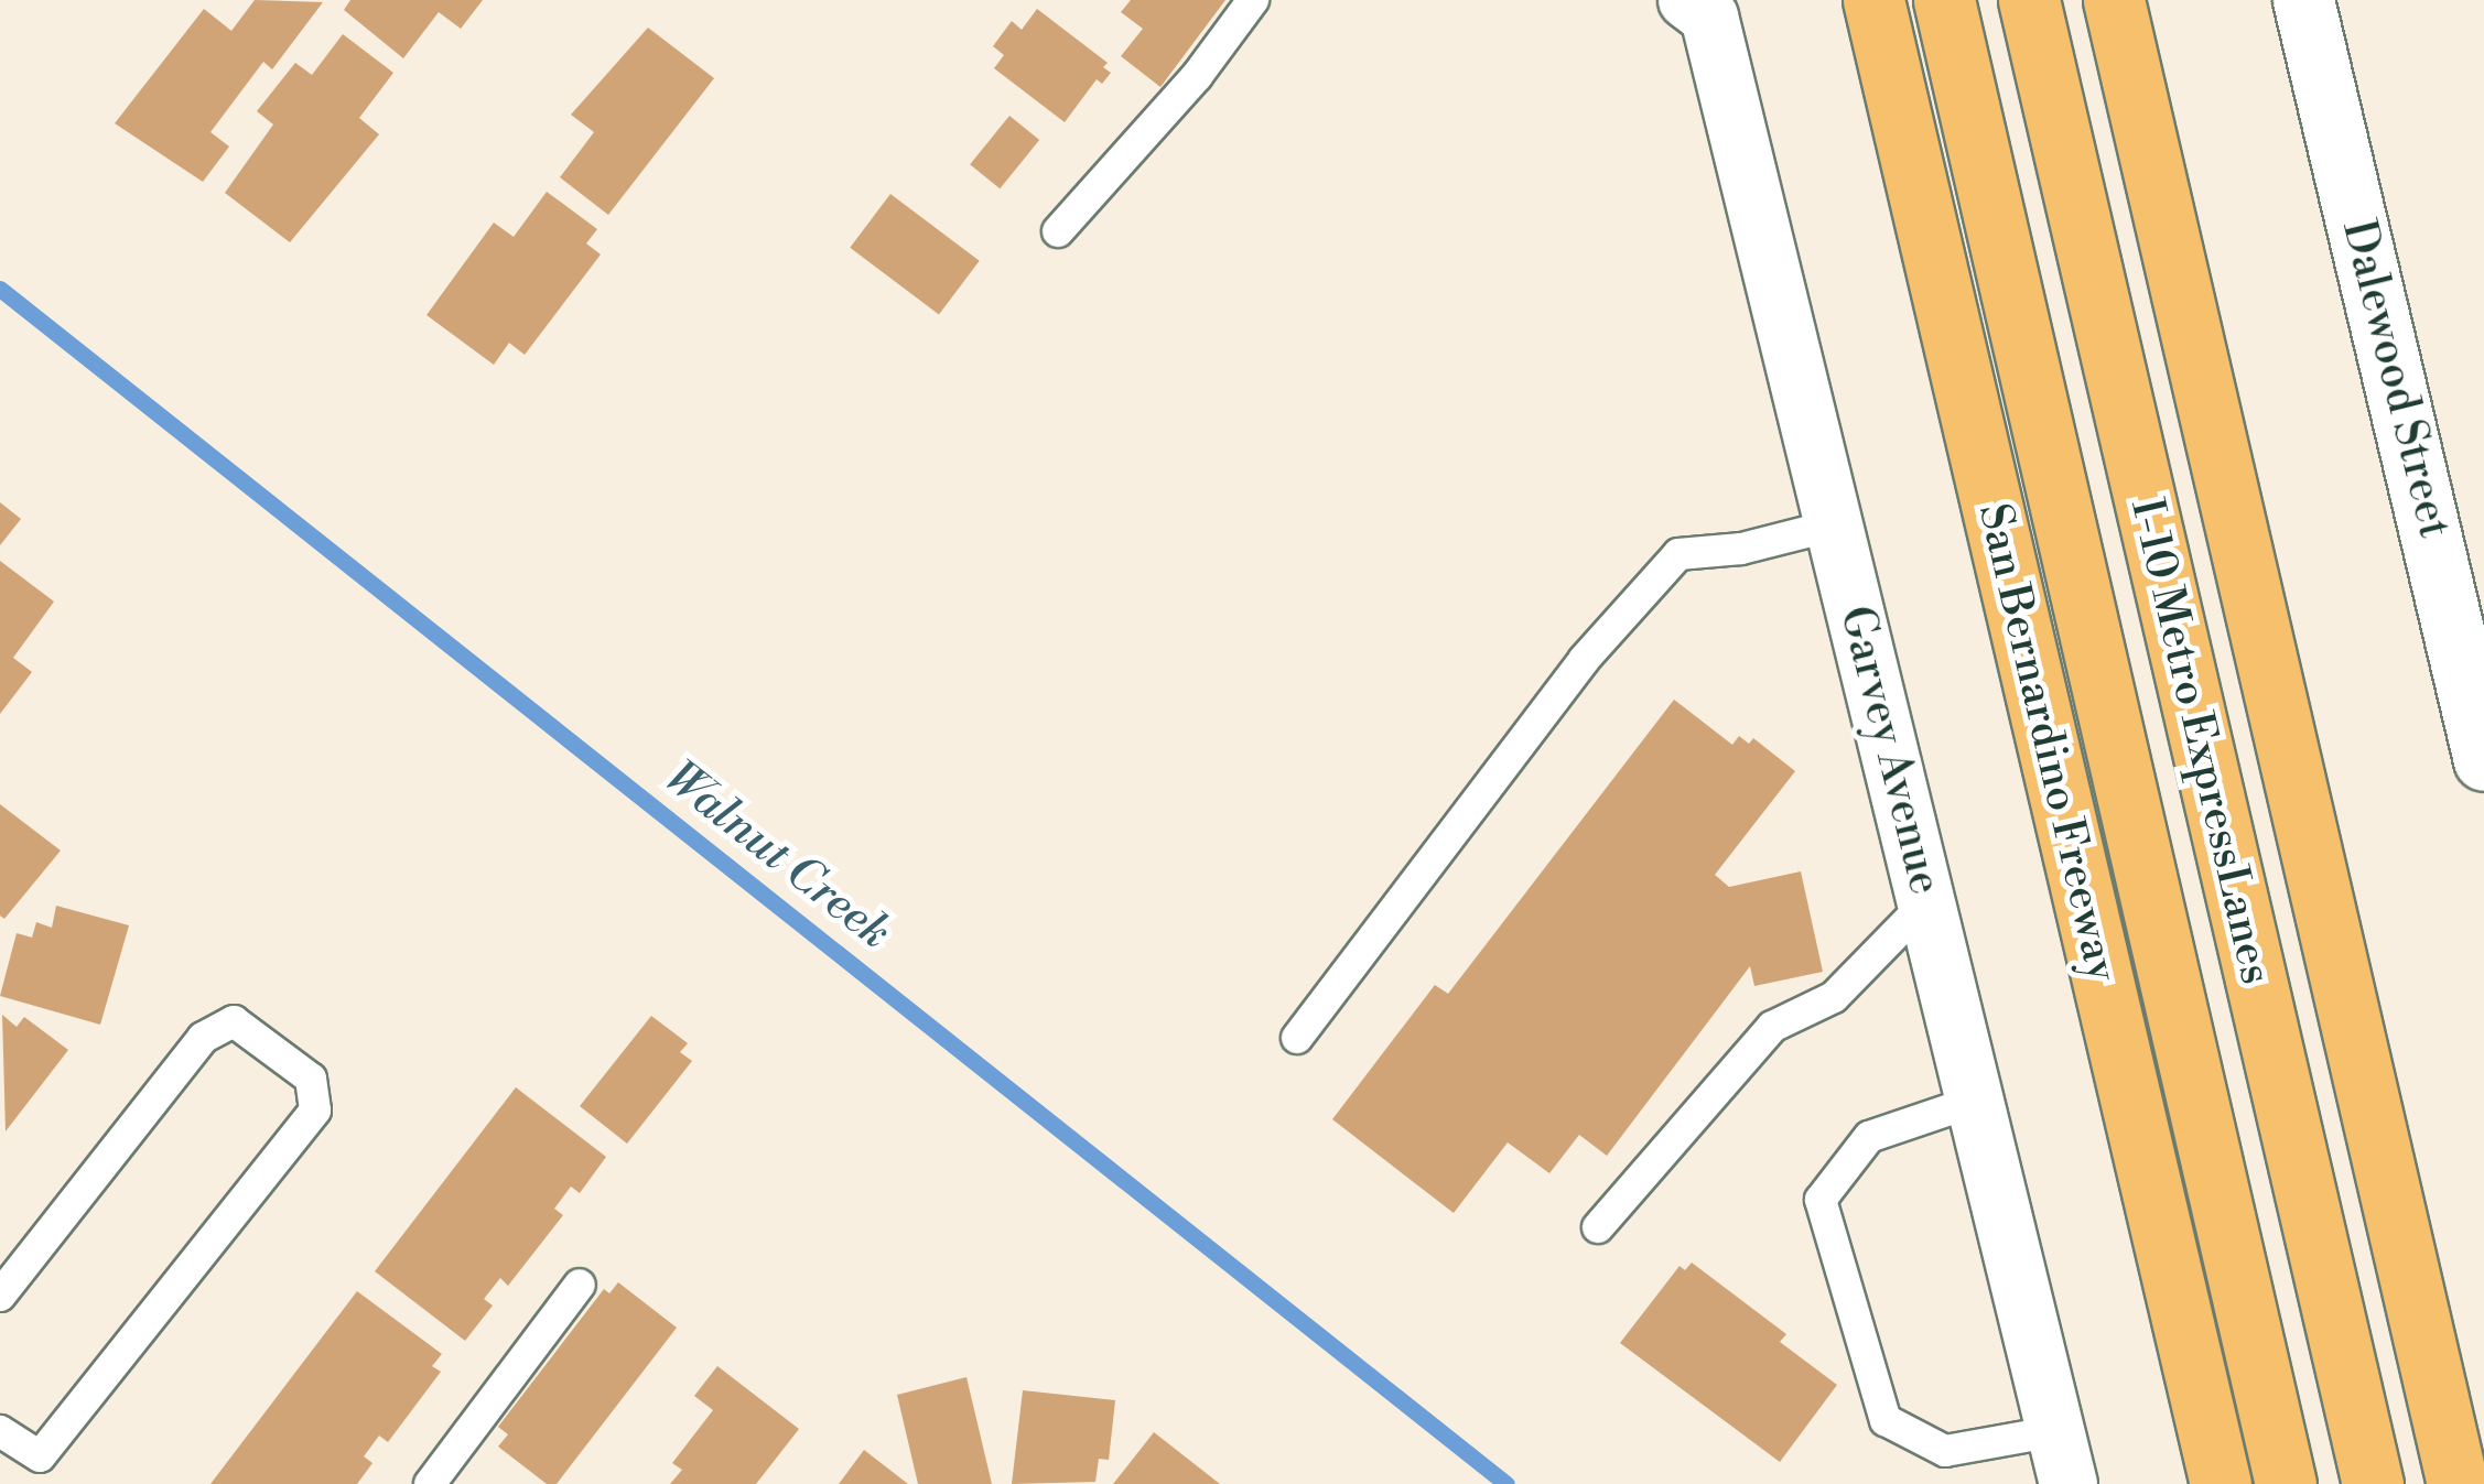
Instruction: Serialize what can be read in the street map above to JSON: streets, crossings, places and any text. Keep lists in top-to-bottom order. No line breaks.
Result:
{"streets":{"highway":["I-10 Metro ExpressLanes","San Bernardino Freeway"],"street":["Dalewood Street","Garvey Avenue"]},"water":["Walnut Creek"]}
